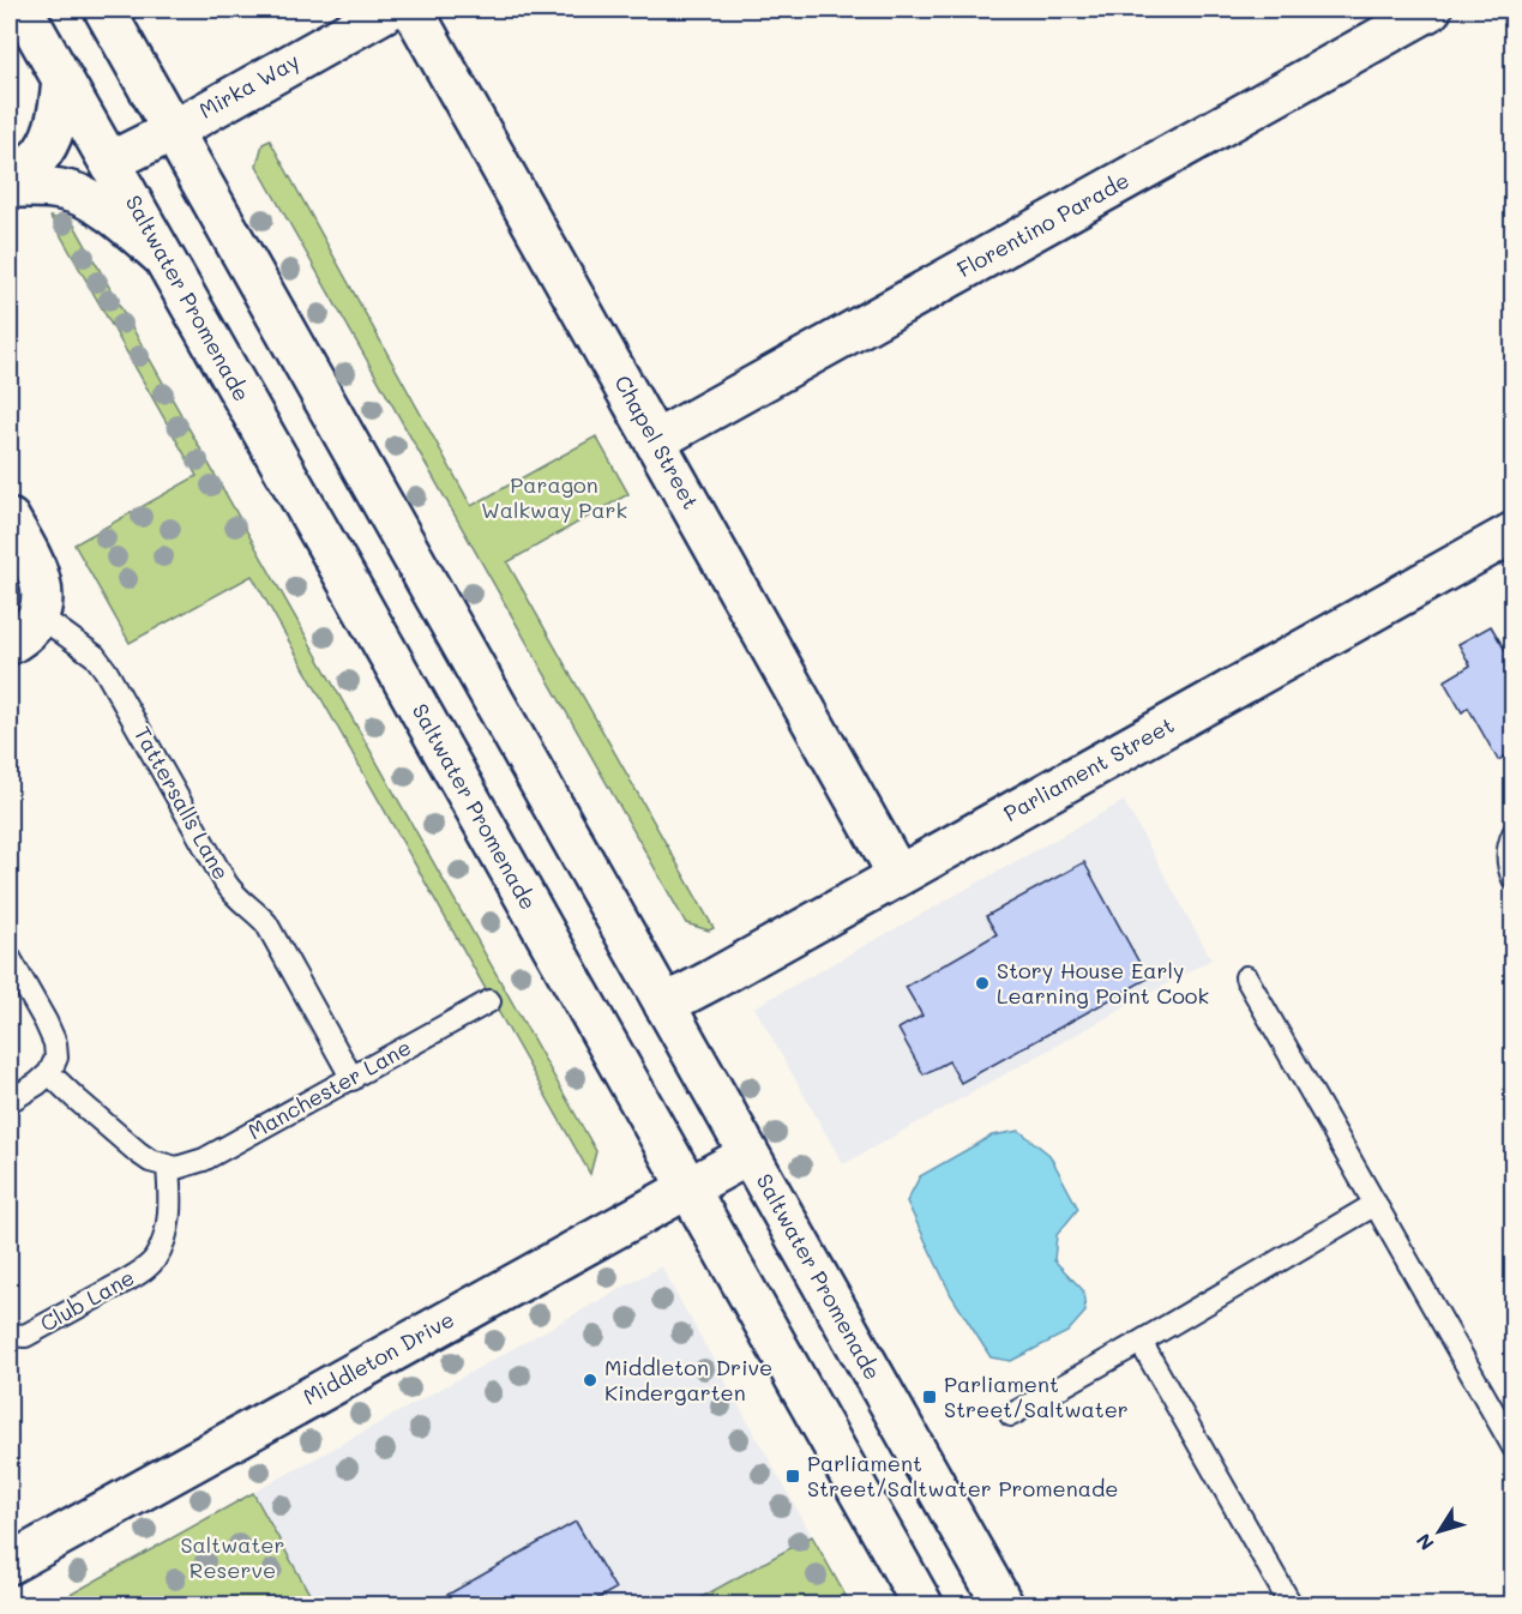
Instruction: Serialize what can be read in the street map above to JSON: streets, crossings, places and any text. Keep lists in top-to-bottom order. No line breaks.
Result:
{"streets":{"street":["Mirka Way","Florentino Parade","Saltwater Promenade","Chapel Street","Parliament Street","Middleton Drive"],"lane":["Tattersalls Lane","Manchester Lane","Club Lane"]},"crossings":[["Mirka Way","Saltwater Promenade"],["Florentino Parade","Chapel Street"],["Saltwater Promenade","Parliament Street"],["Saltwater Promenade","Middleton Drive"],["Chapel Street","Parliament Street"],["Tattersalls Lane","Manchester Lane"],["Manchester Lane","Club Lane"]],"parks":["Paragon Walkway Park","Saltwater Reserve"],"places":{"other":["Story House Early Learning Point Cook","Middleton Drive Kindergarten"],"transit":["Parliament Street/Saltwater","Parliament Street/Saltwater Promenade"]},"north":"bottom left"}
